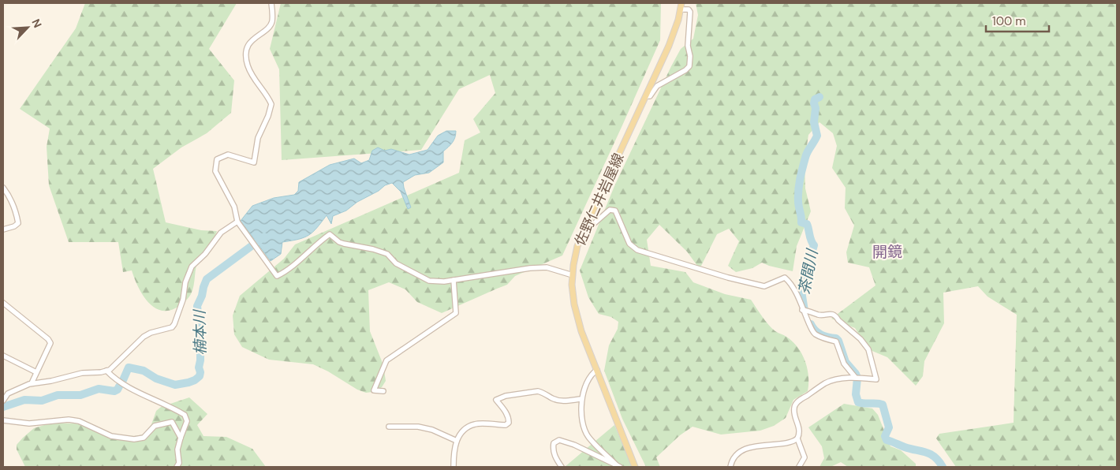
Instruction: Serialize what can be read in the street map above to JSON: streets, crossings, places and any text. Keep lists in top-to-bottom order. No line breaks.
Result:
{"streets":{"main road":["佐野仁井岩屋線"]},"districts":["開鏡"],"water":["茶間川","楠本川"],"scale_bar":"100 m","north":"top right"}
